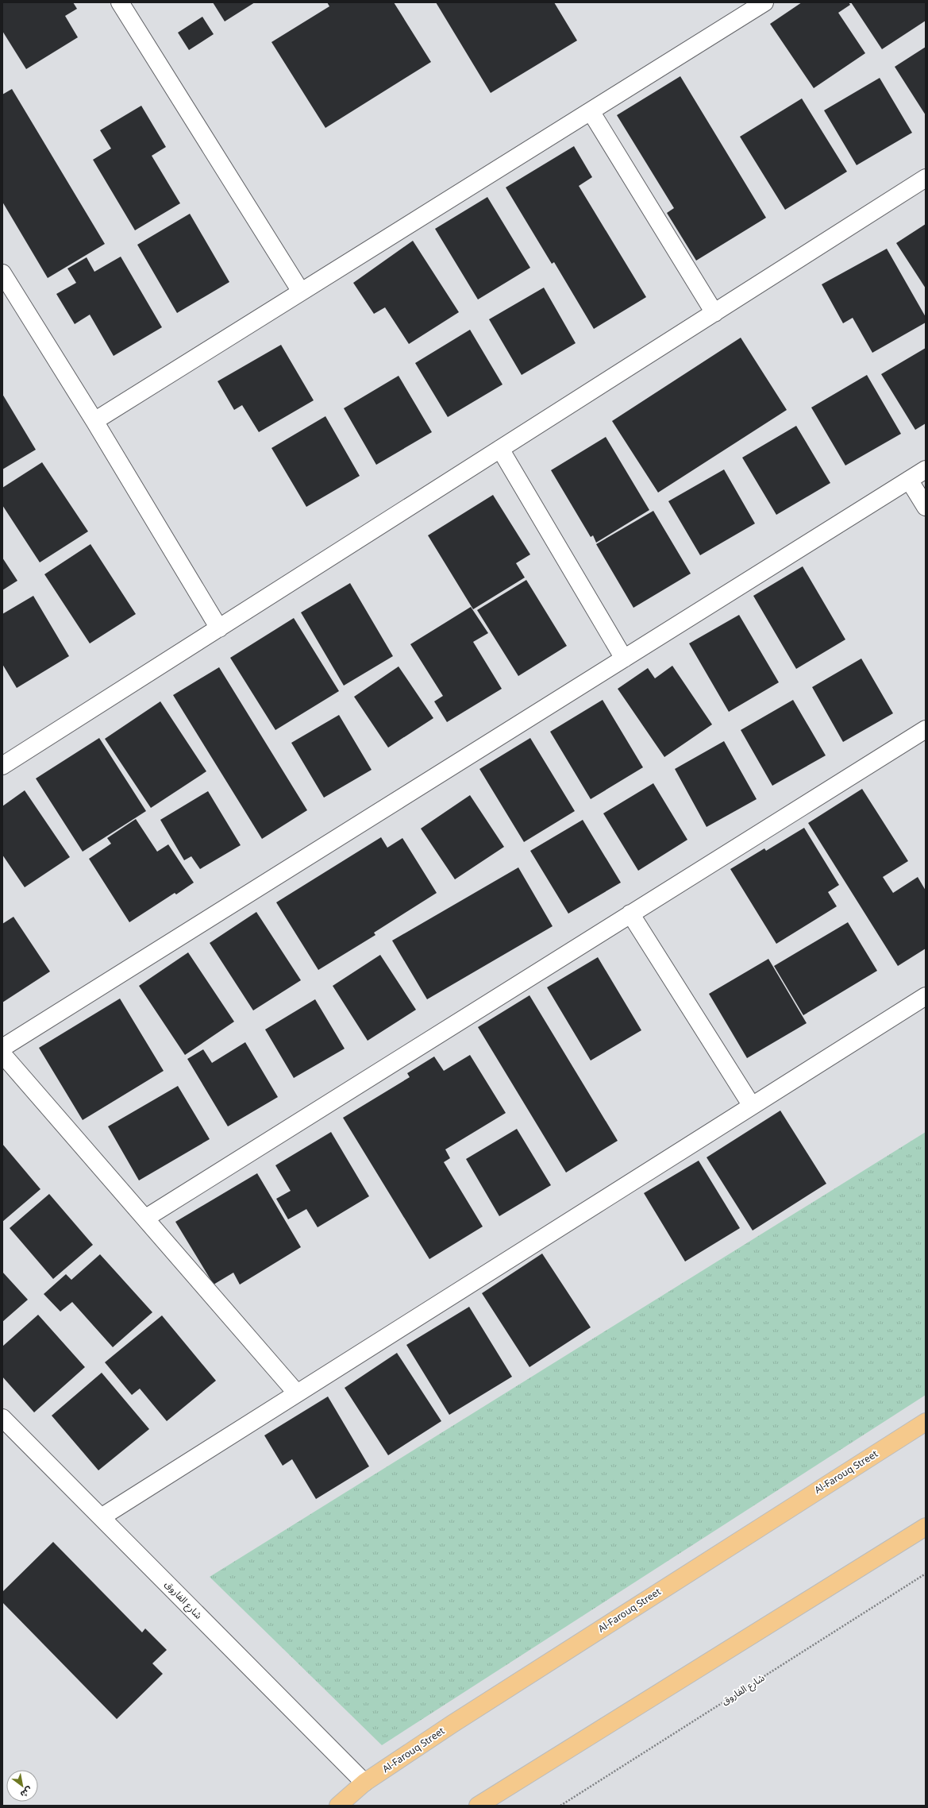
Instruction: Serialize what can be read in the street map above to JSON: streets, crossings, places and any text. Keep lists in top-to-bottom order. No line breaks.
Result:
{"streets":{"main road":["Al-Farouq Street"],"street":["شارع الفاروق"]},"crossings":[["Al-Farouq Street","شارع الفاروق"]],"north":"bottom right"}
